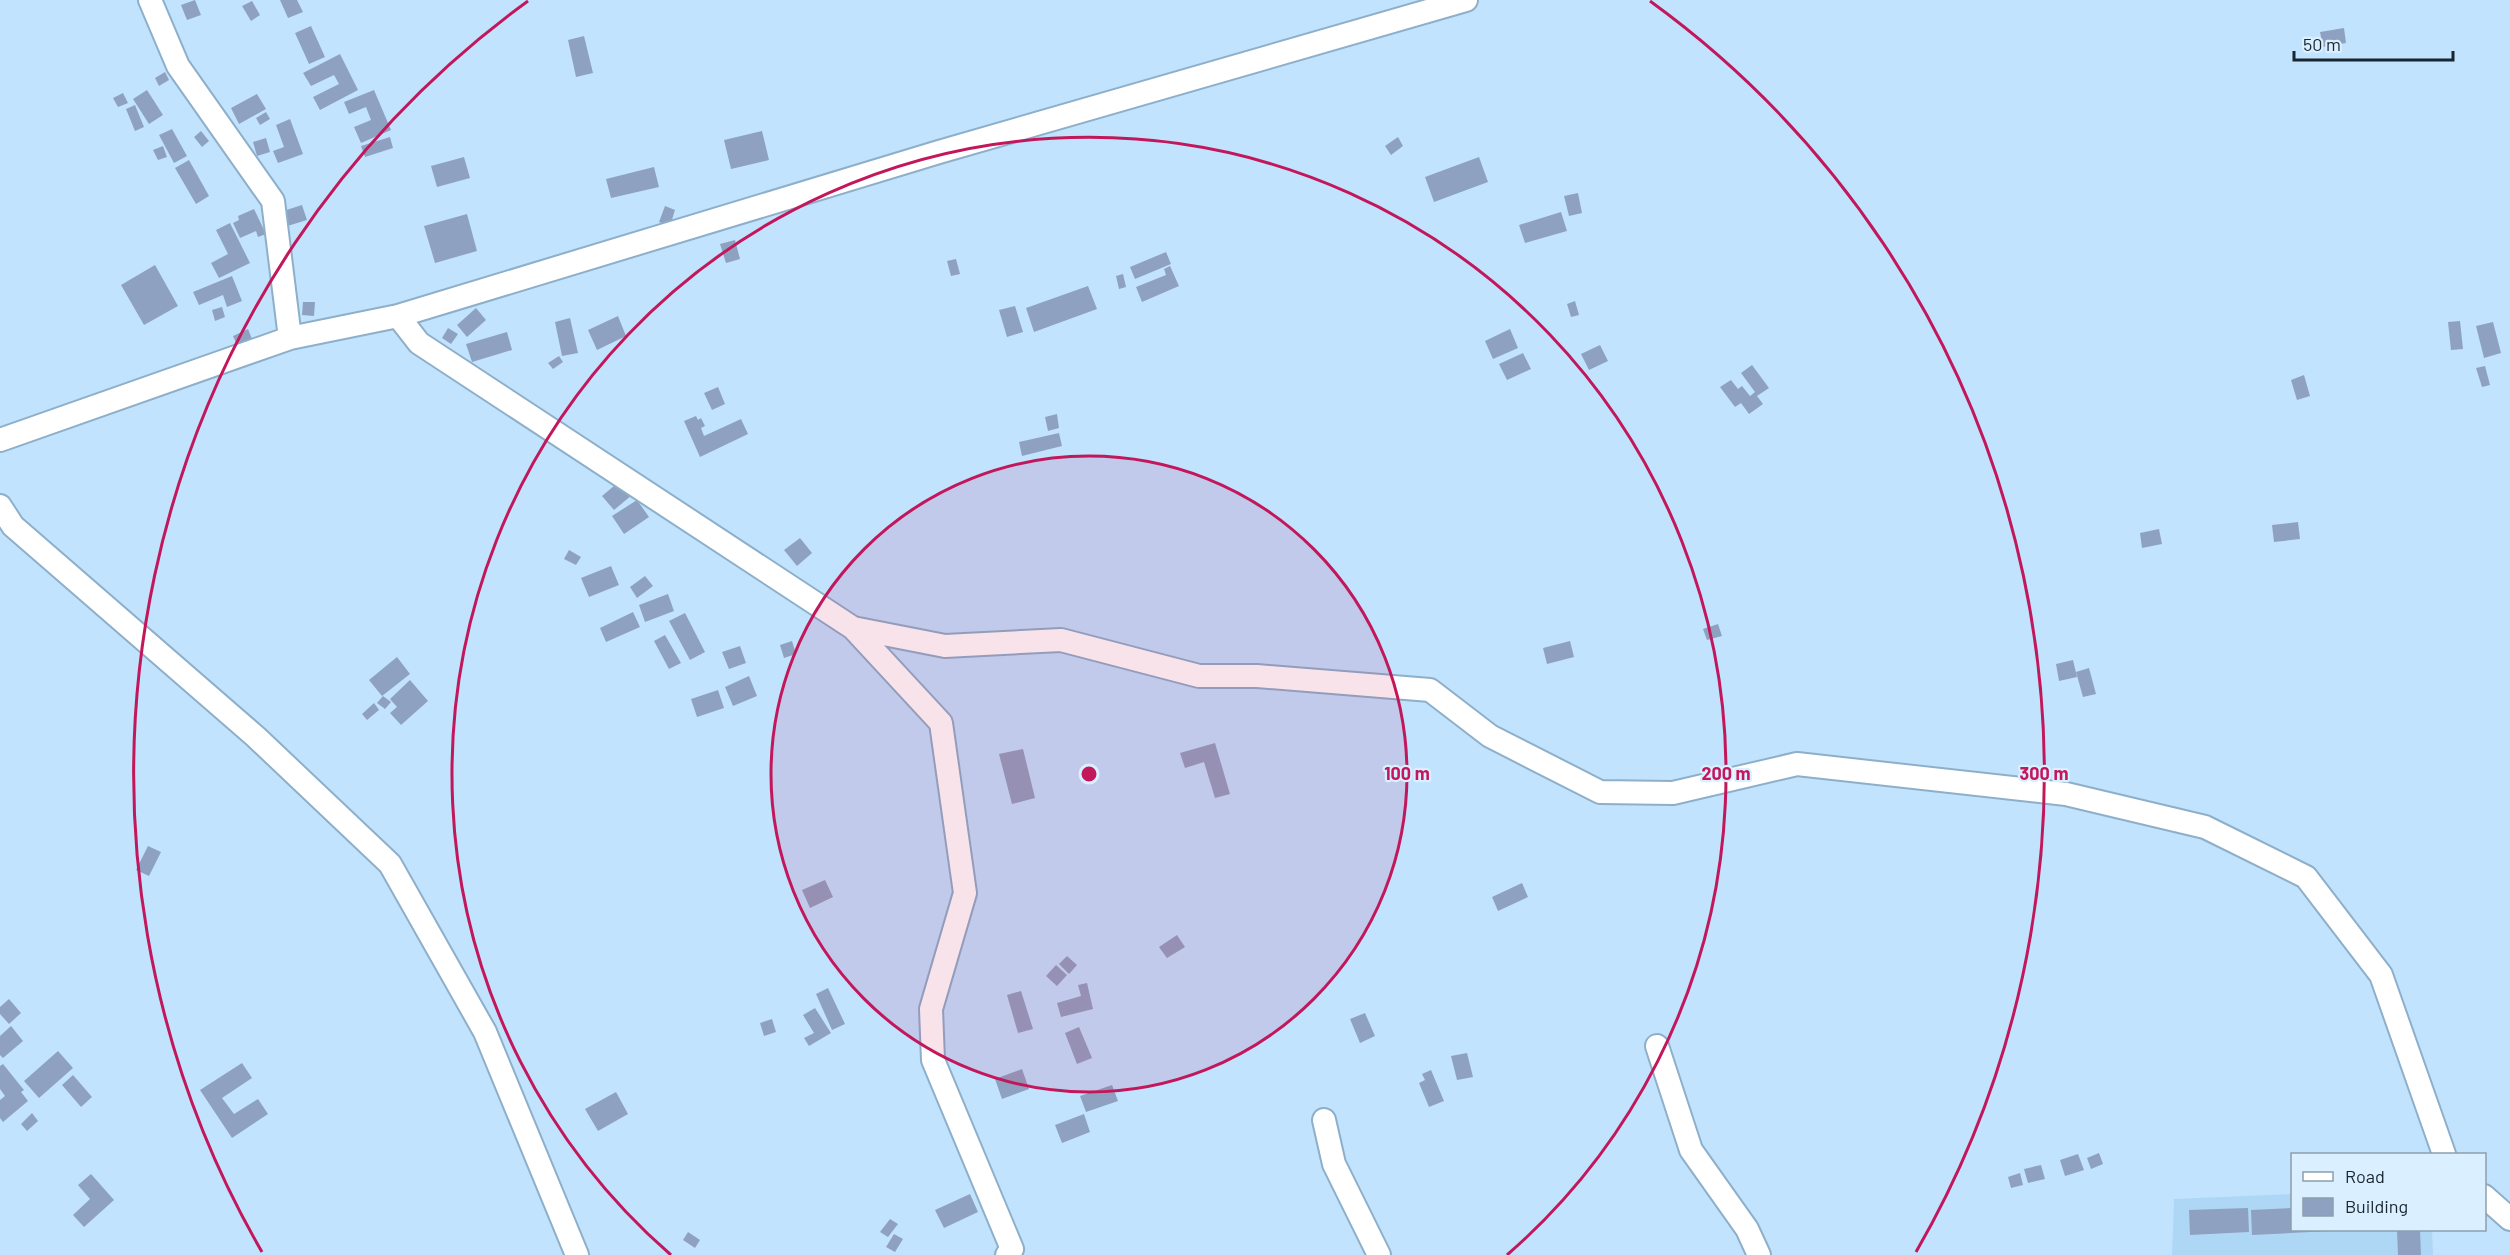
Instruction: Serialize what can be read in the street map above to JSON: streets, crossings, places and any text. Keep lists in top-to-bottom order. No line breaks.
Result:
{"legend":["Road","Building"],"scale_bar":"50 m","rings":["100 m","200 m","300 m"]}
